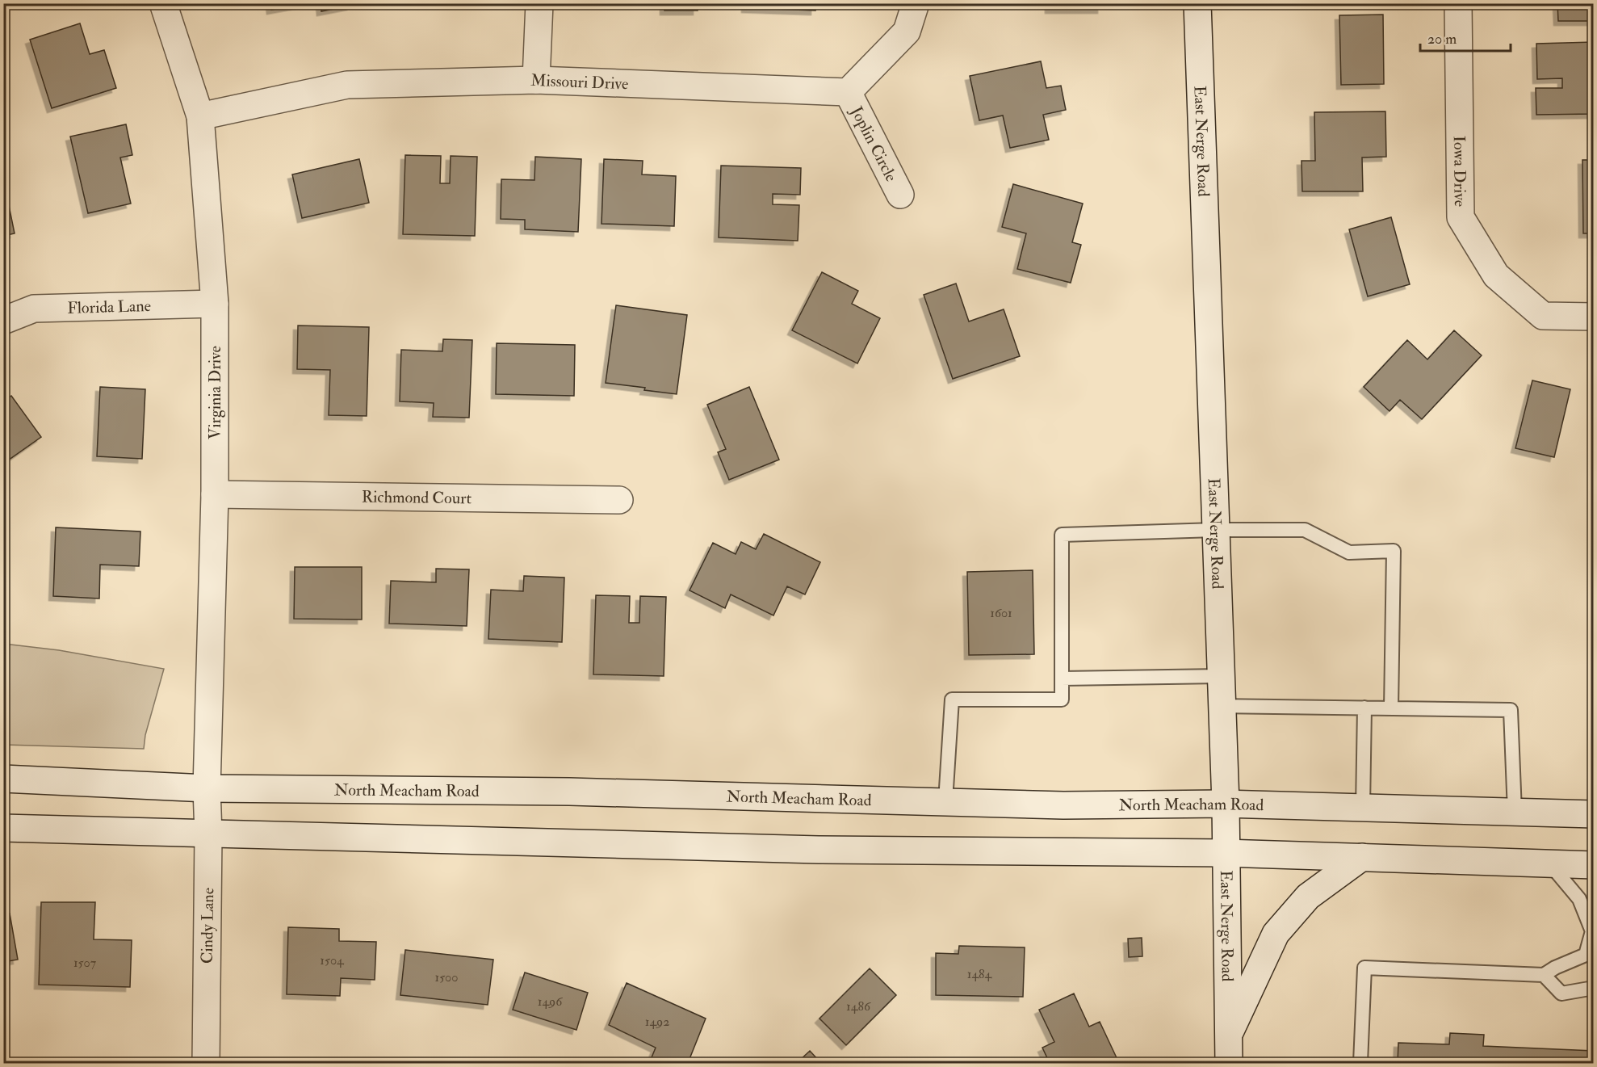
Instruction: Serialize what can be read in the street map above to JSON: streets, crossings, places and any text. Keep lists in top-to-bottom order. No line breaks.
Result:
{"streets":{"main road":["Missouri Drive","East Nerge Road","Joplin Circle","Iowa Drive","Florida Lane","Virginia Drive","Richmond Court","North Meacham Road","Cindy Lane"]},"crossings":[["Missouri Drive","Joplin Circle"],["Missouri Drive","Virginia Drive"],["East Nerge Road","North Meacham Road"],["Florida Lane","Virginia Drive"],["Virginia Drive","Richmond Court"],["Virginia Drive","North Meacham Road"],["Virginia Drive","Cindy Lane"],["North Meacham Road","Cindy Lane"]],"house_numbers":["1601","1504","1507","1484","1500","1496","1486","1492"],"scale_bar":"20 m"}
